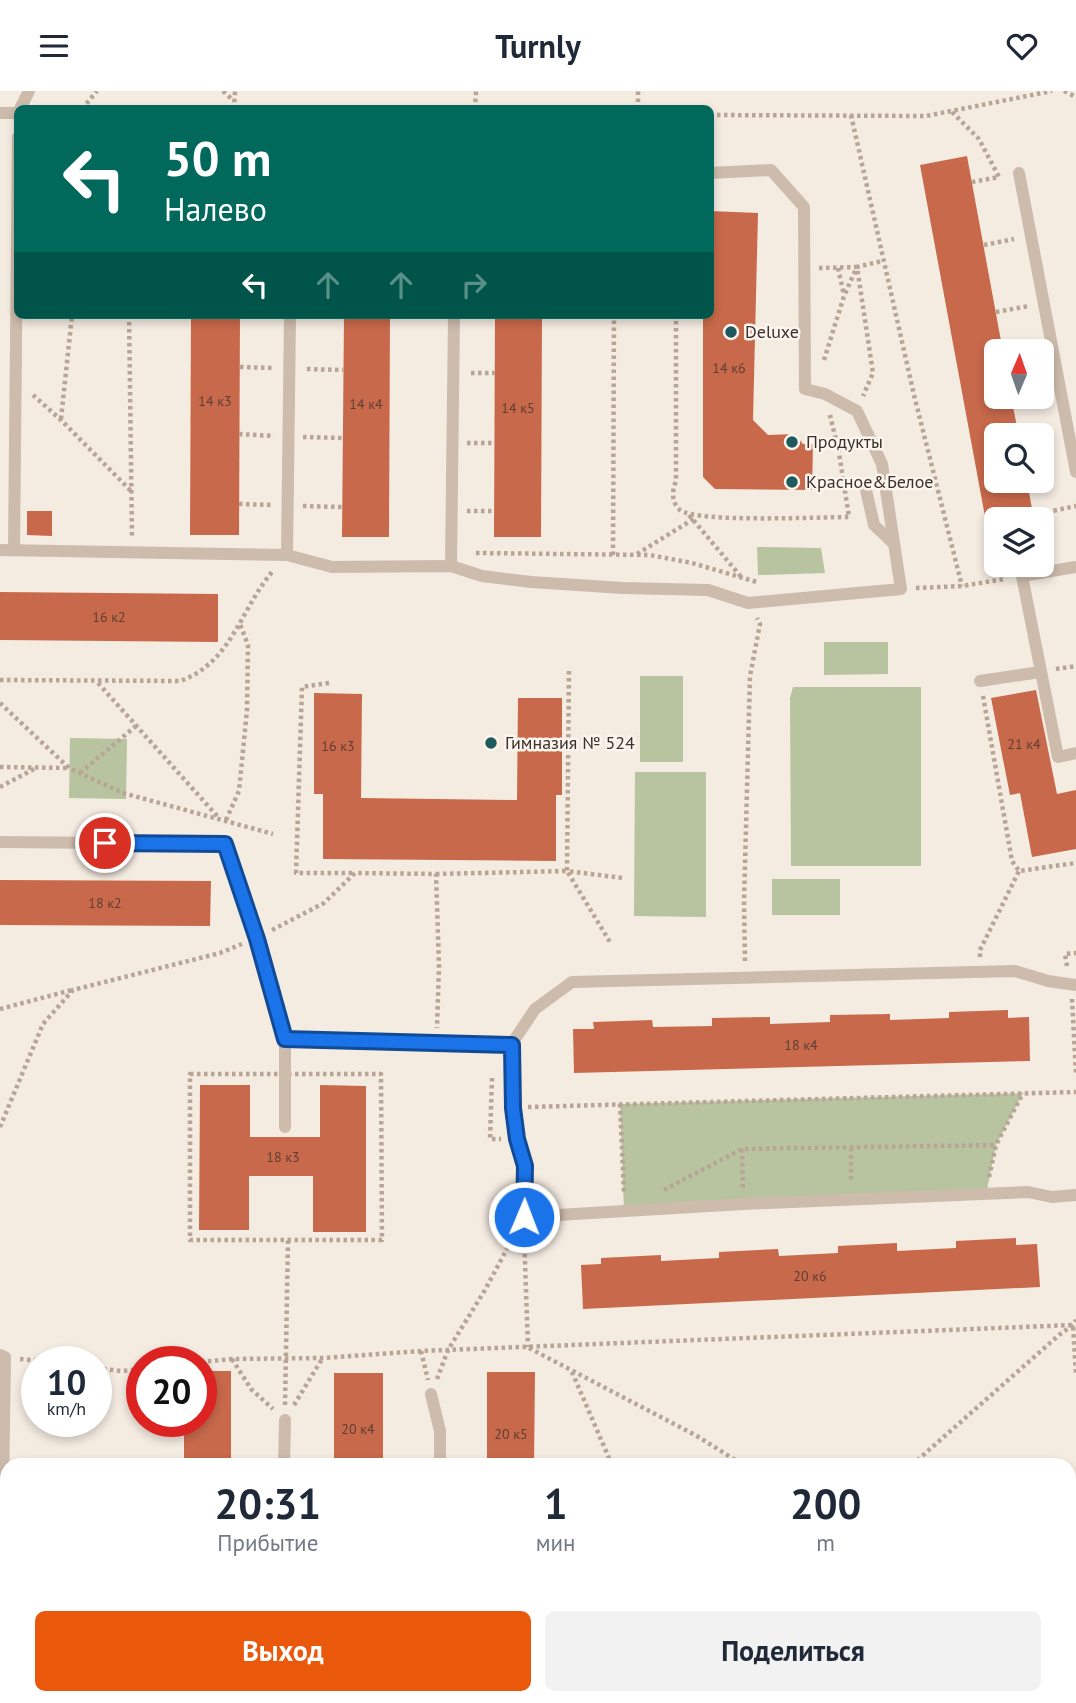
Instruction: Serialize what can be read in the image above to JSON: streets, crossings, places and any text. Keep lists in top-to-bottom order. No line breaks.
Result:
{"places":["Deluxe","Продукты","Красное&Белое","Гимназия № 524"],"house_numbers":["14 к6","14 к3","14 к4","14 к5","16 к2","21 к4","16 к3","18 к2","18 к4","18 к3","20 к6","20 к4","20 к5"],"north":"top","page":{"header":"Turnly","turn":["50 m","Налево"],"speed":"10 km/h","limit":"20","eta":["20:31","Прибытие","1","мин","200","m"],"buttons":["Выход","Поделиться"]}}
